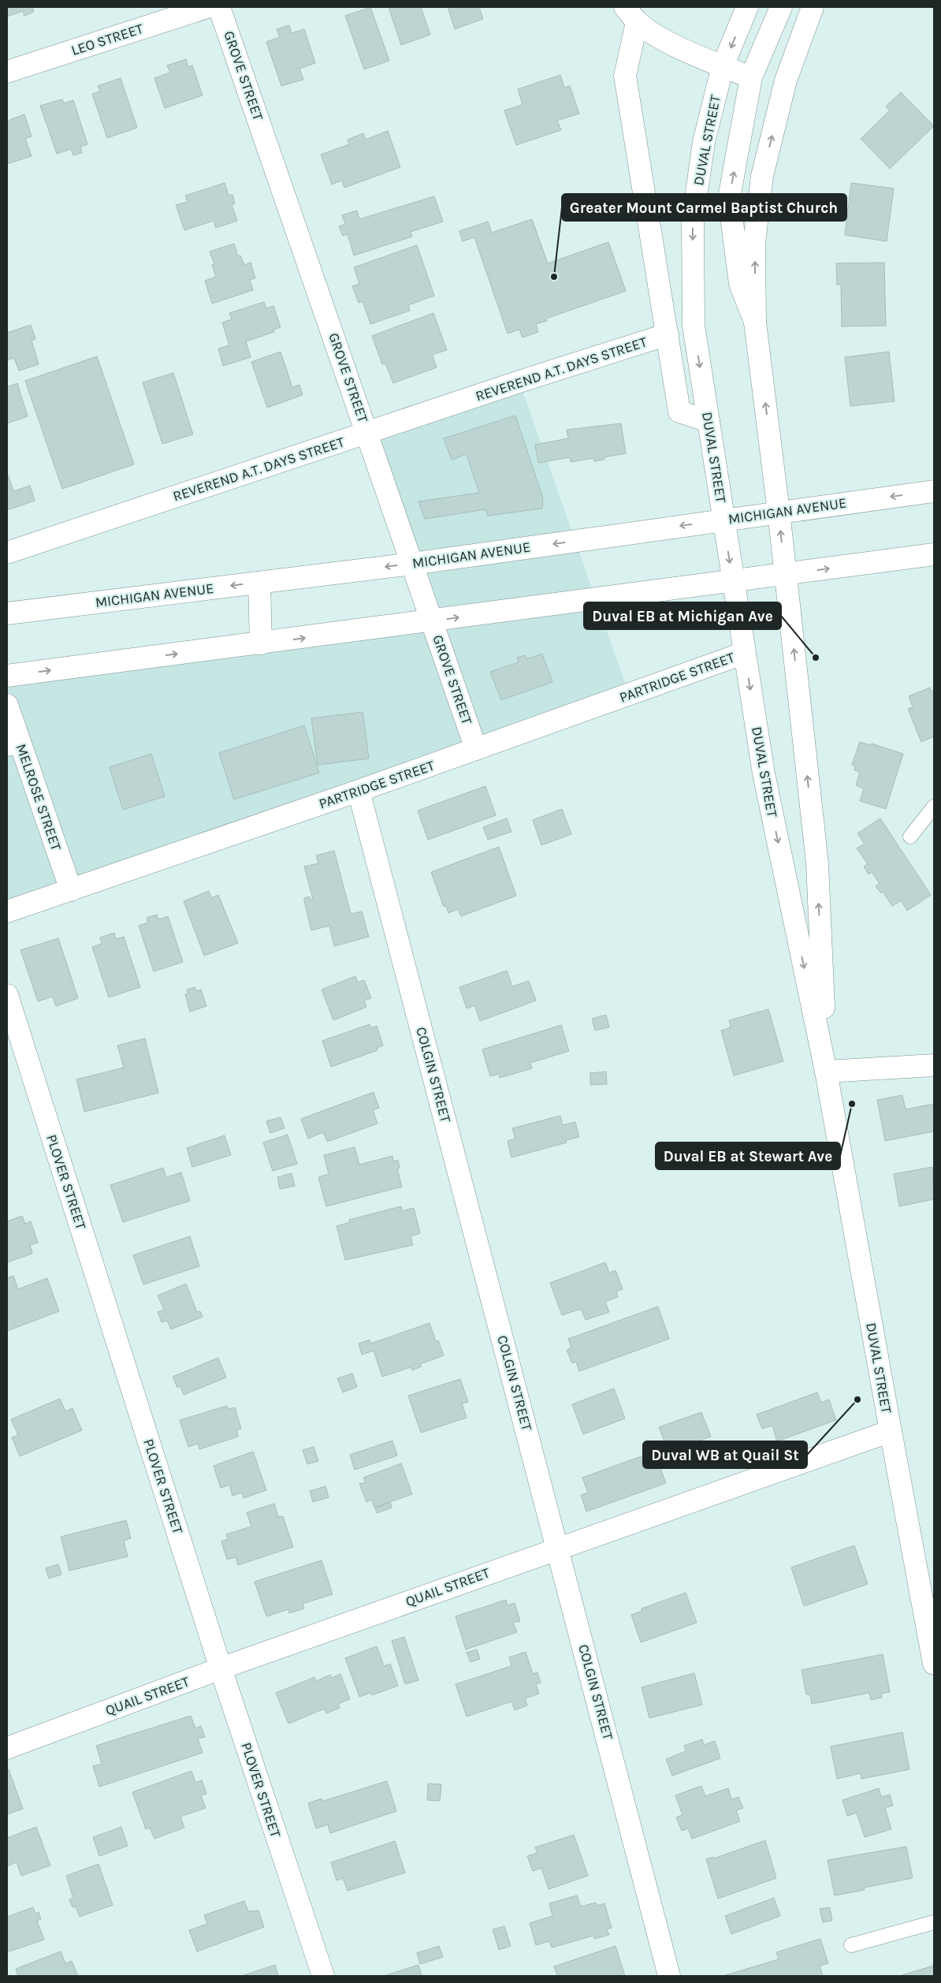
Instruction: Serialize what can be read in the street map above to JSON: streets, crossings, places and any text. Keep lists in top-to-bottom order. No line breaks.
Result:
{"streets":{"street":["LEO STREET","GROVE STREET","DUVAL STREET","REVEREND A.T. DAYS STREET","MICHIGAN AVENUE","PARTRIDGE STREET","MELROSE STREET","COLGIN STREET","PLOVER STREET","QUAIL STREET"]},"crossings":[["GROVE STREET","REVEREND A.T. DAYS STREET"],["GROVE STREET","MICHIGAN AVENUE"],["GROVE STREET","PARTRIDGE STREET"],["DUVAL STREET","MICHIGAN AVENUE"],["DUVAL STREET","PARTRIDGE STREET"],["DUVAL STREET","QUAIL STREET"],["PARTRIDGE STREET","MELROSE STREET"],["PARTRIDGE STREET","COLGIN STREET"],["COLGIN STREET","QUAIL STREET"],["PLOVER STREET","QUAIL STREET"]],"places":["Greater Mount Carmel Baptist Church","Duval EB at Michigan Ave","Duval EB at Stewart Ave","Duval WB at Quail St"]}
